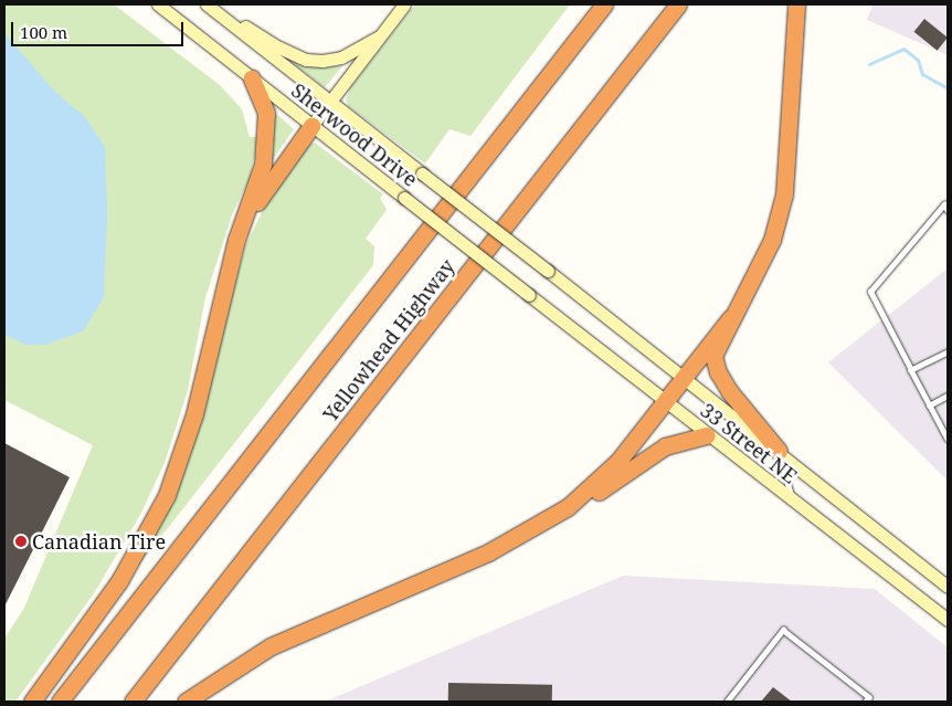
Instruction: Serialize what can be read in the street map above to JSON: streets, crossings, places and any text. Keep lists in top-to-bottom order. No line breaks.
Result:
{"streets":{"highway":["Yellowhead Highway"],"main road":["Sherwood Drive","33 Street NE"]},"crossings":[["Sherwood Drive","33 Street NE"]],"places":["Canadian Tire"],"scale_bar":"100 m"}
